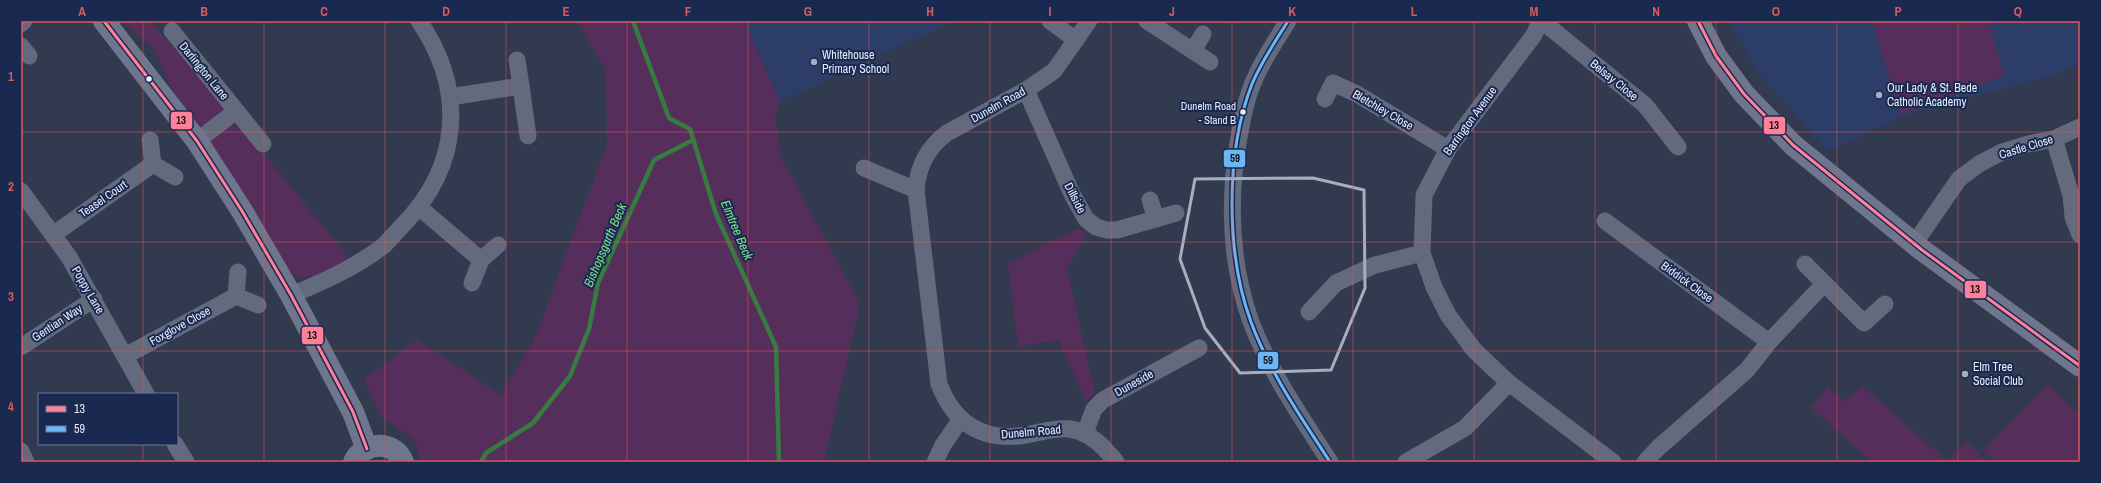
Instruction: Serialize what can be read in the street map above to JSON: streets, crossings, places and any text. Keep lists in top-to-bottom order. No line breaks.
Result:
{"streets":{"street":["Darlington Lane","Belsay Close","Dunelm Road","Bletchley Close","Barrington Avenue","Castle Close","Dillside","Teasel Court","Biddick Close","Poppy Lane","Gentian Way","Foxglove Close","Duneside"]},"crossings":[["Belsay Close","Barrington Avenue"],["Dunelm Road","Dillside"],["Dunelm Road","Duneside"],["Bletchley Close","Barrington Avenue"],["Teasel Court","Poppy Lane"],["Poppy Lane","Gentian Way"],["Poppy Lane","Foxglove Close"]],"water":["Elmtree Beck","Bishopsgarth Beck"],"places":["Whitehouse Primary School","Our Lady & St. Bede Catholic Academy","Dunelm Road - Stand B","Elm Tree Social Club"],"lines":["transit line 13","transit line 59"],"legend":["13","59"],"grid":{"columns":["A","B","C","D","E","F","G","H","I","J","K","L","M","N","O","P","Q"],"rows":["1","2","3","4"]}}
